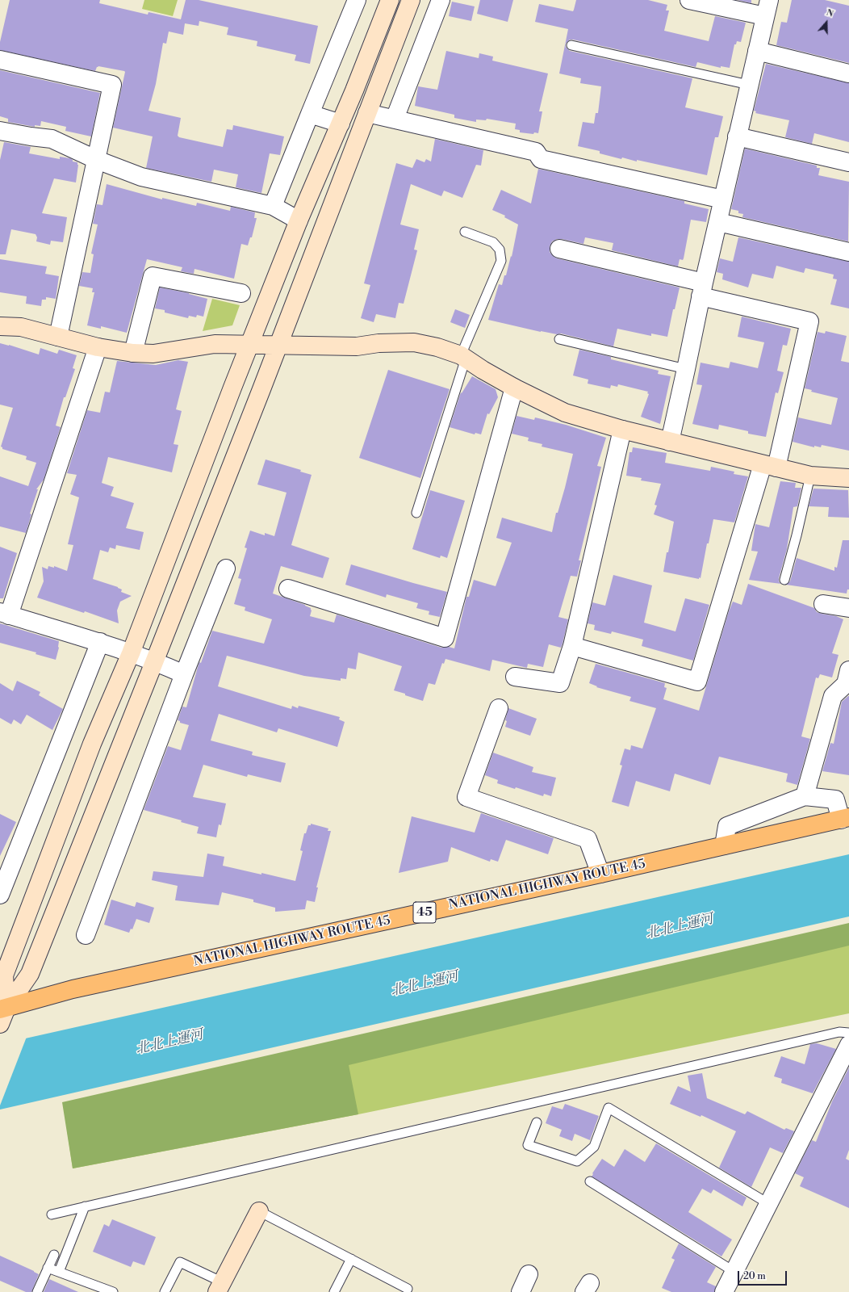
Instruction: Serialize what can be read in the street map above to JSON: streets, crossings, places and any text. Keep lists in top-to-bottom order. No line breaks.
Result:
{"streets":{"highway":["NATIONAL HIGHWAY ROUTE 45","45"]},"water":["北北上運河"],"scale_bar":"20 m","north":"top"}
